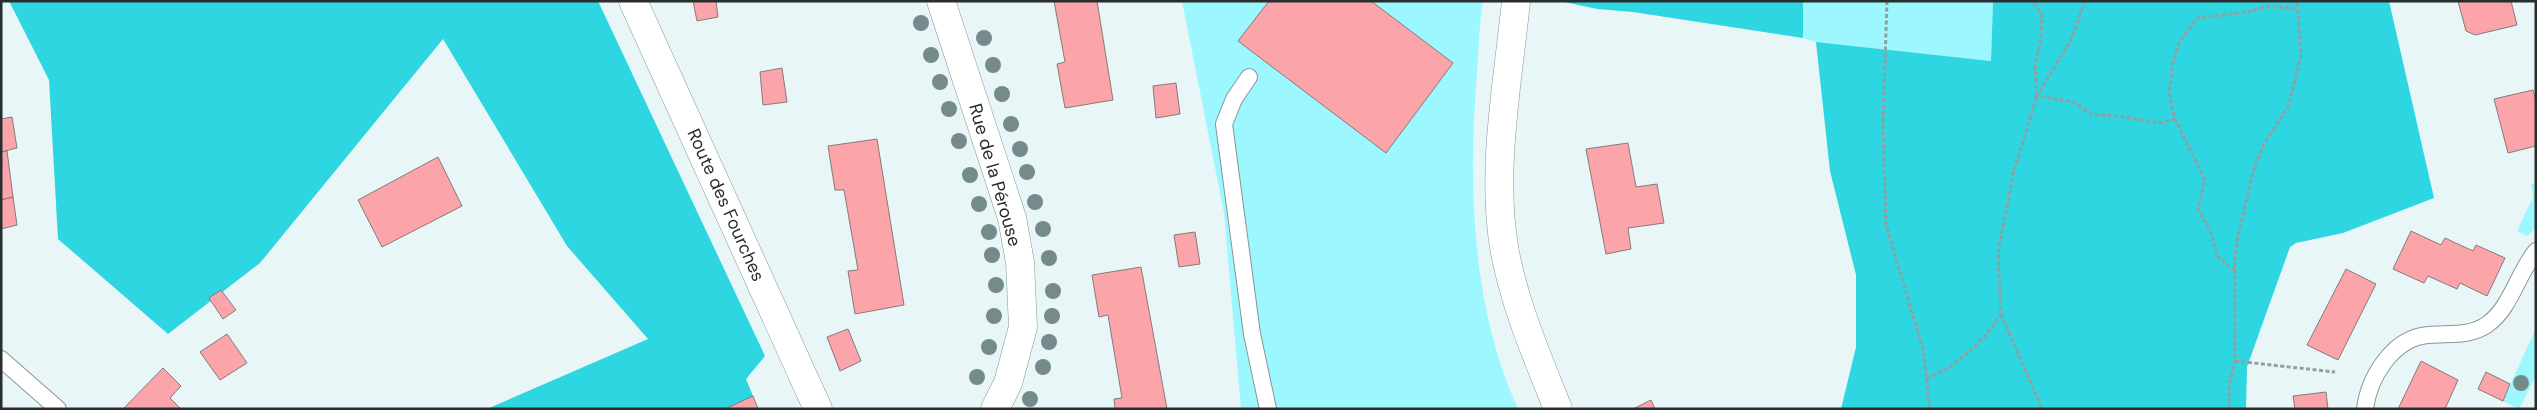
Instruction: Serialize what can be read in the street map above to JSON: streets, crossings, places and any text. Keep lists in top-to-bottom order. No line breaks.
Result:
{"streets":{"street":["Rue de la Pérouse","Route des Fourches"]}}
